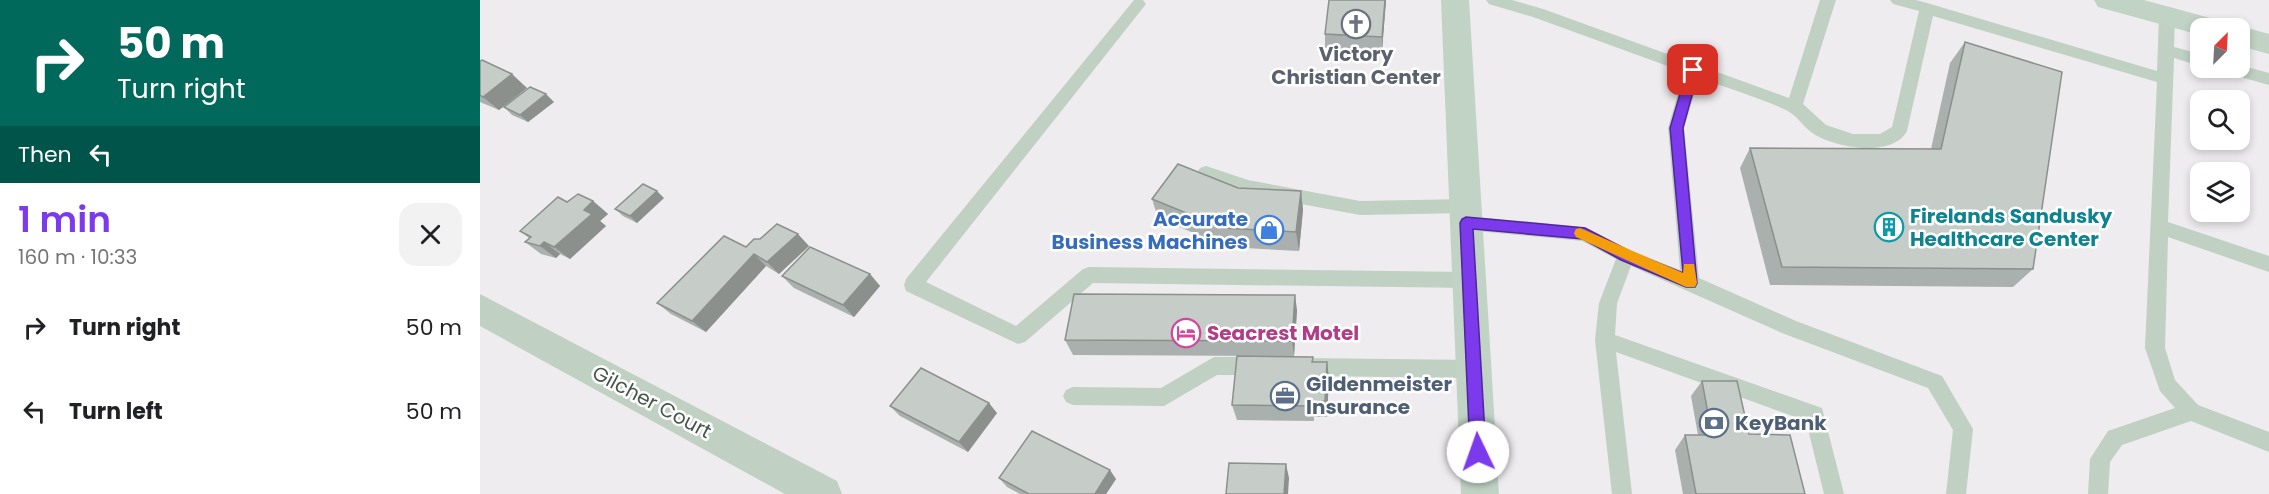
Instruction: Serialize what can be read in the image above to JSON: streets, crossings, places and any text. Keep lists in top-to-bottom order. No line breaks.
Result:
{"streets":{"street":["Gilcher Court"]},"places":{"church":["Victory Christian Center"],"building":["Firelands Sandusky Healthcare Center"],"shop":["Accurate Business Machines"],"hotel":["Seacrest Motel"],"office":["Gildenmeister Insurance"],"bank":["KeyBank"]},"north":"top right","page":{"turn":["50 m","Turn right"],"then":"Then","heading":["1 min","160 m · 10:33"],"list":[{"name":"Turn right","value":"50 m"},{"name":"Turn left","value":"50 m"}]}}
